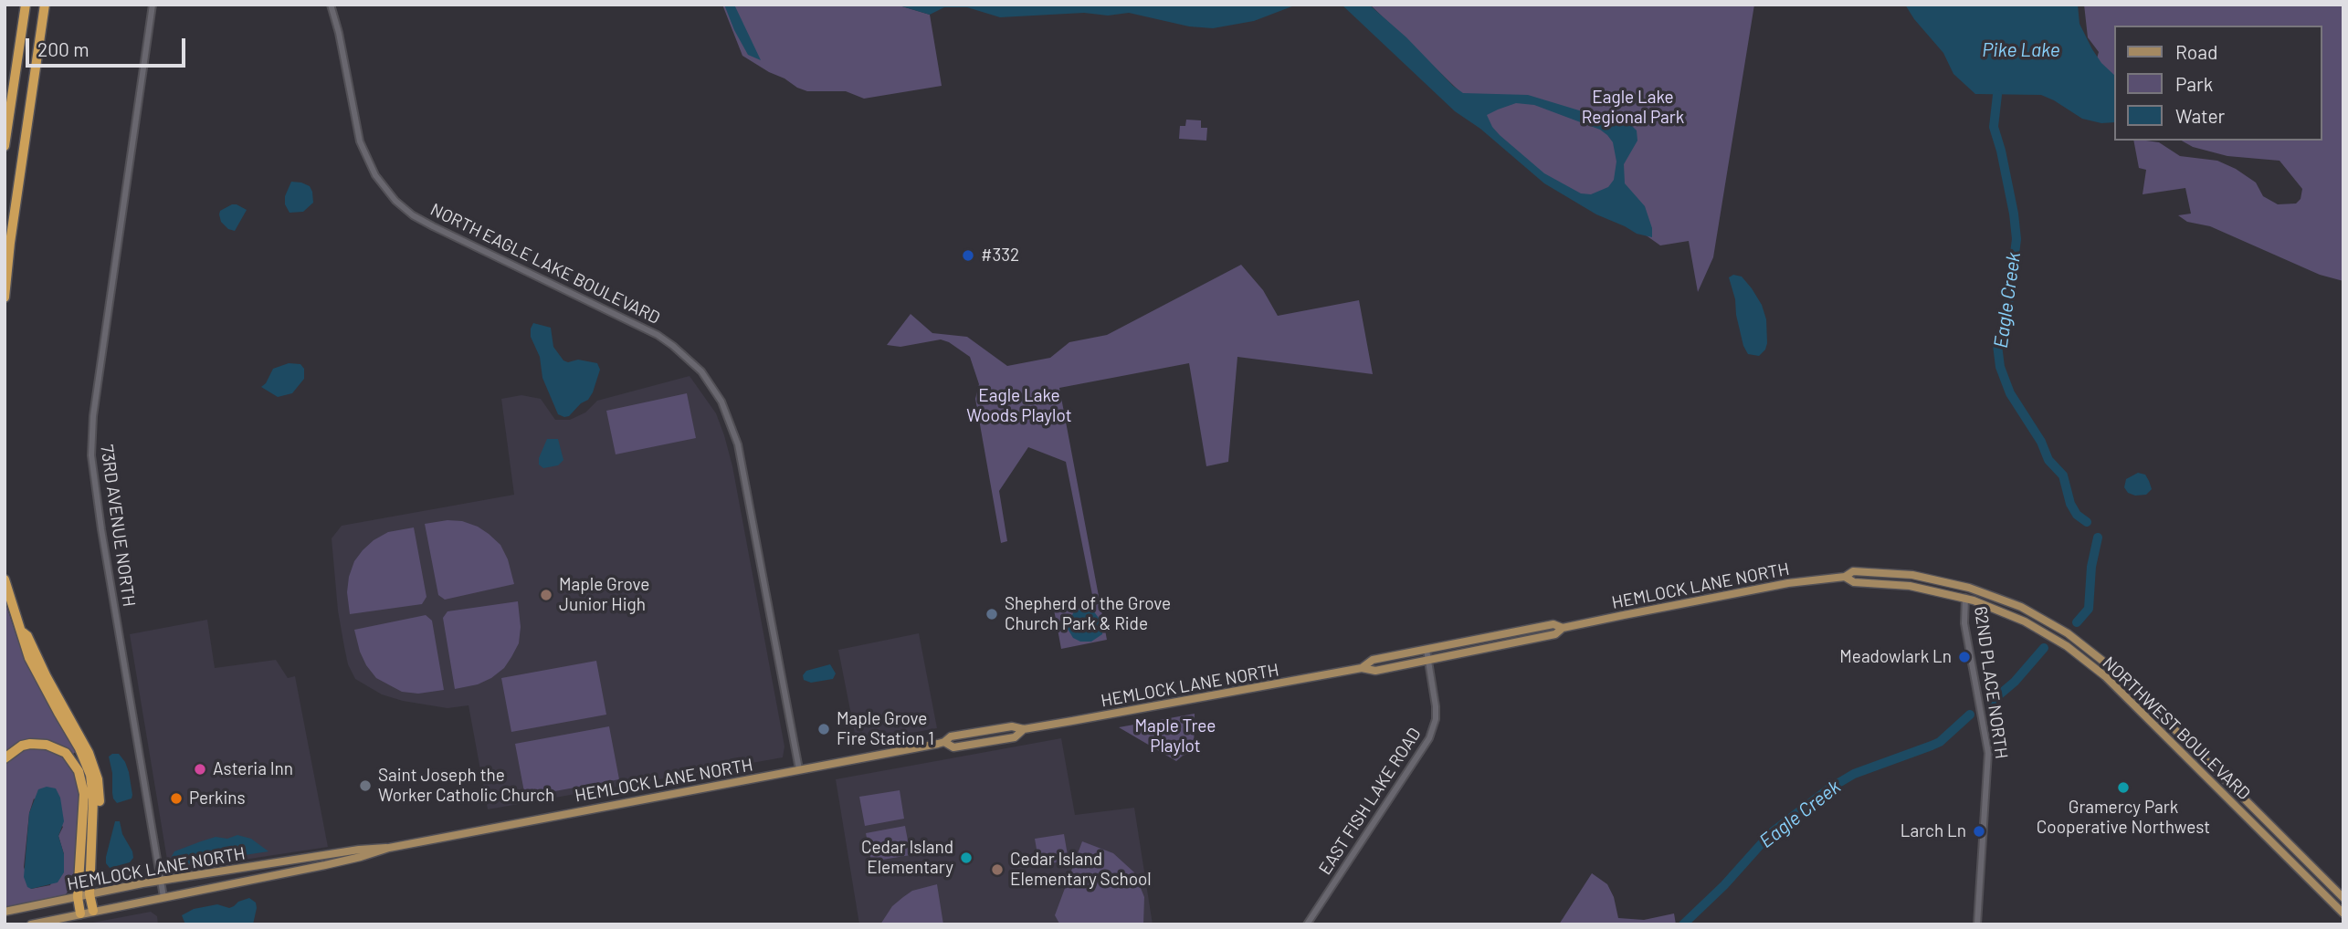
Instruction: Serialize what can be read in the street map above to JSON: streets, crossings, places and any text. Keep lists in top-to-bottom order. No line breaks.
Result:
{"streets":{"main road":["HEMLOCK LANE NORTH","NORTHWEST BOULEVARD"],"street":["NORTH EAGLE LAKE BOULEVARD","73RD AVENUE NORTH","62ND PLACE NORTH","EAST FISH LAKE ROAD"]},"crossings":[["NORTH EAGLE LAKE BOULEVARD","HEMLOCK LANE NORTH"],["73RD AVENUE NORTH","HEMLOCK LANE NORTH"],["HEMLOCK LANE NORTH","62ND PLACE NORTH"],["HEMLOCK LANE NORTH","NORTHWEST BOULEVARD"],["HEMLOCK LANE NORTH","EAST FISH LAKE ROAD"],["62ND PLACE NORTH","NORTHWEST BOULEVARD"]],"water":["Pike Lake","Eagle Creek"],"parks":["Eagle Lake Regional Park","Eagle Lake Woods Playlot","Maple Tree Playlot"],"places":["#332","Maple Grove Junior High","Shepherd of the Grove Church Park & Ride","Meadowlark Ln","Maple Grove Fire Station 1","Asteria Inn","Saint Joseph the Worker Catholic Church","Gramercy Park Cooperative Northwest","Perkins","Larch Ln","Cedar Island Elementary","Cedar Island Elementary School"],"legend":["Road","Park","Water"],"scale_bar":"200 m"}
